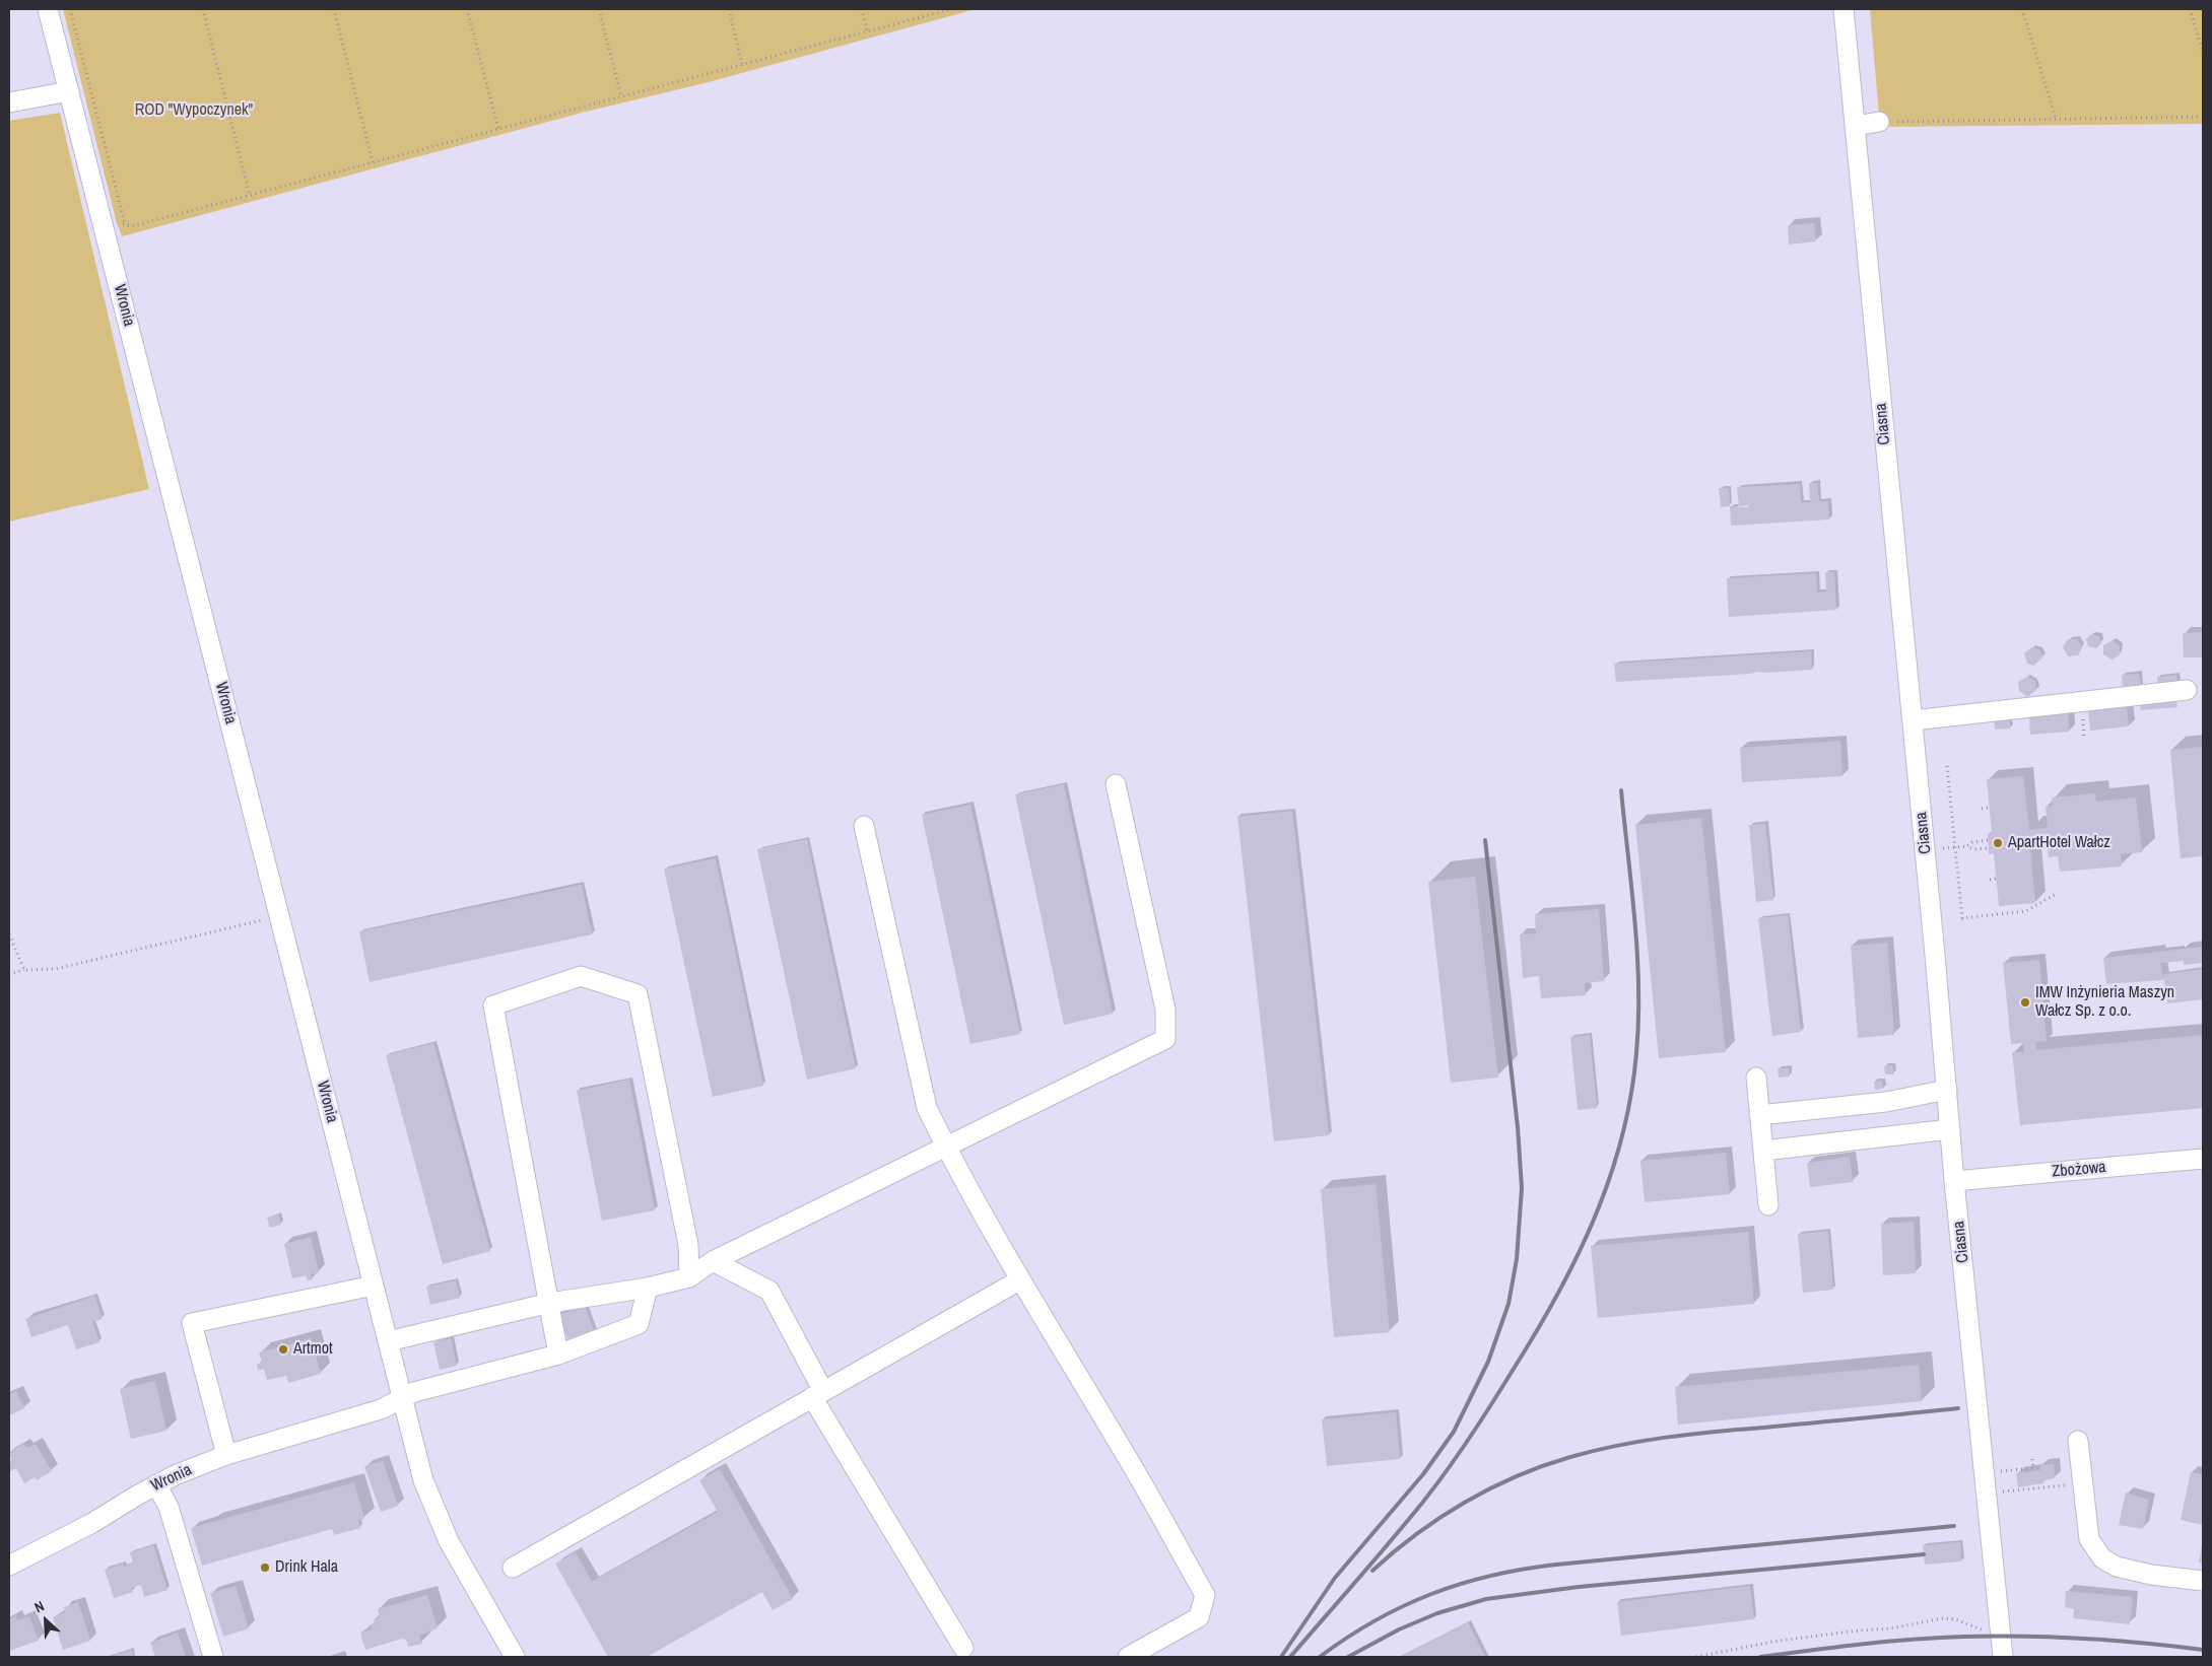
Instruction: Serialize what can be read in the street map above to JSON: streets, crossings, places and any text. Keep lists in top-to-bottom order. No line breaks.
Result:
{"streets":{"street":["Wronia","Ciasna","Zbożowa"]},"crossings":[["Ciasna","Zbożowa"]],"parks":["ROD \"Wypoczynek\""],"places":["ApartHotel Wałcz","IMW Inżynieria Maszyn Wałcz Sp. z o.o.","Artmot","Drink Hala"],"north":"top left"}
